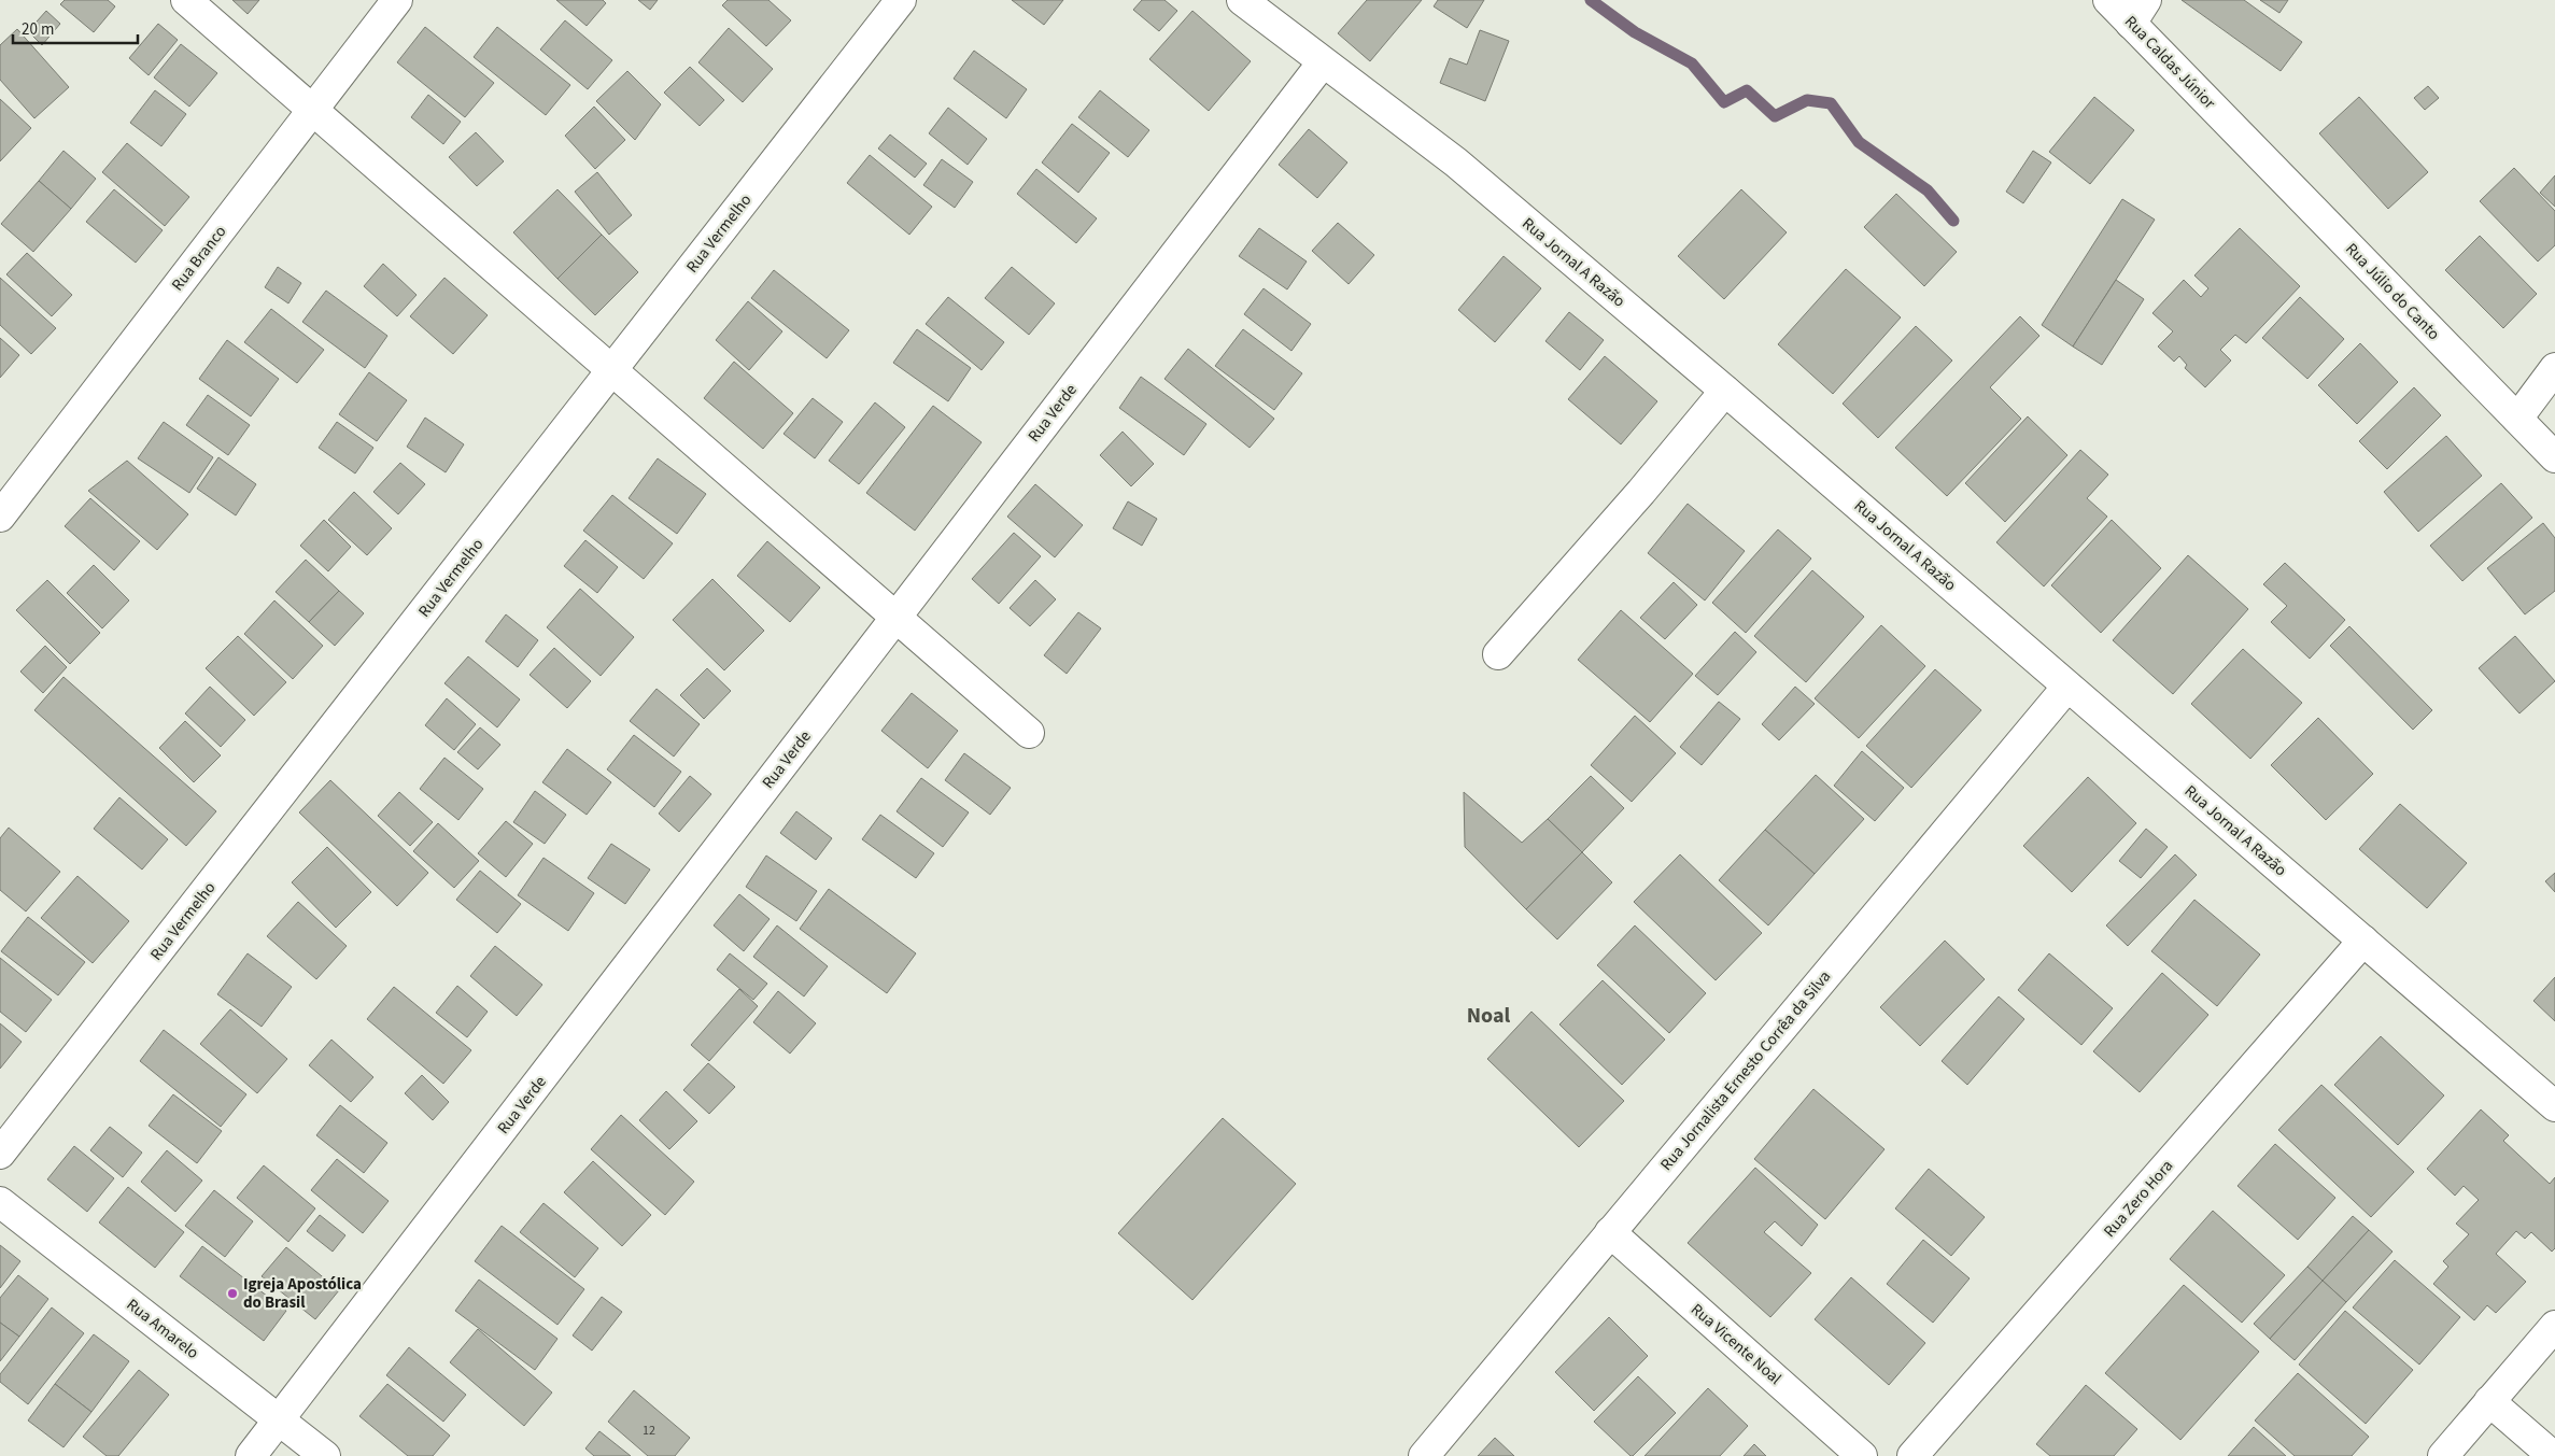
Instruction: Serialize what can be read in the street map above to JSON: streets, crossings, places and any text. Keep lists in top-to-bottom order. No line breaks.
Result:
{"streets":{"street":["Rua Caldas Júnior","Rua Vermelho","Rua Branco","Rua Jornal A Razão","Rua Júlio do Canto","Rua Verde","Rua Jornalista Ernesto Corrêa da Silva","Rua Zero Hora","Rua Amarelo","Rua Vicente Noal"]},"crossings":[["Rua Caldas Júnior","Rua Júlio do Canto"],["Rua Jornal A Razão","Rua Verde"],["Rua Jornal A Razão","Rua Jornalista Ernesto Corrêa da Silva"],["Rua Jornal A Razão","Rua Zero Hora"],["Rua Verde","Rua Amarelo"],["Rua Jornalista Ernesto Corrêa da Silva","Rua Vicente Noal"]],"districts":["Noal"],"places":["Igreja Apostólica do Brasil"],"house_numbers":["12"],"scale_bar":"20 m"}
